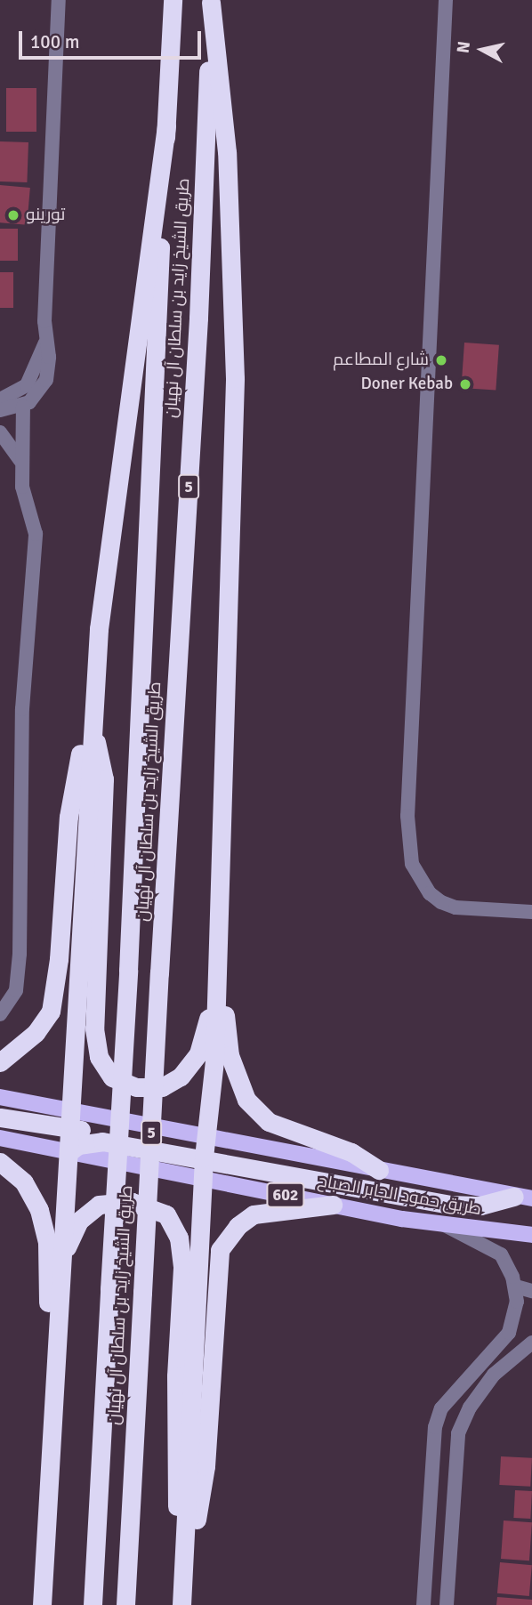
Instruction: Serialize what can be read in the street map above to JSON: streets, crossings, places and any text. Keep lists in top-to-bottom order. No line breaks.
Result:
{"streets":{"highway":["طريق الشيخ زايد بن سلطان آل نهيان","5"],"main road":["602","طريق حمود الجابر الصباح"]},"places":["تورينو","شارع المطاعم","Doner Kebab"],"scale_bar":"100 m","north":"left"}
